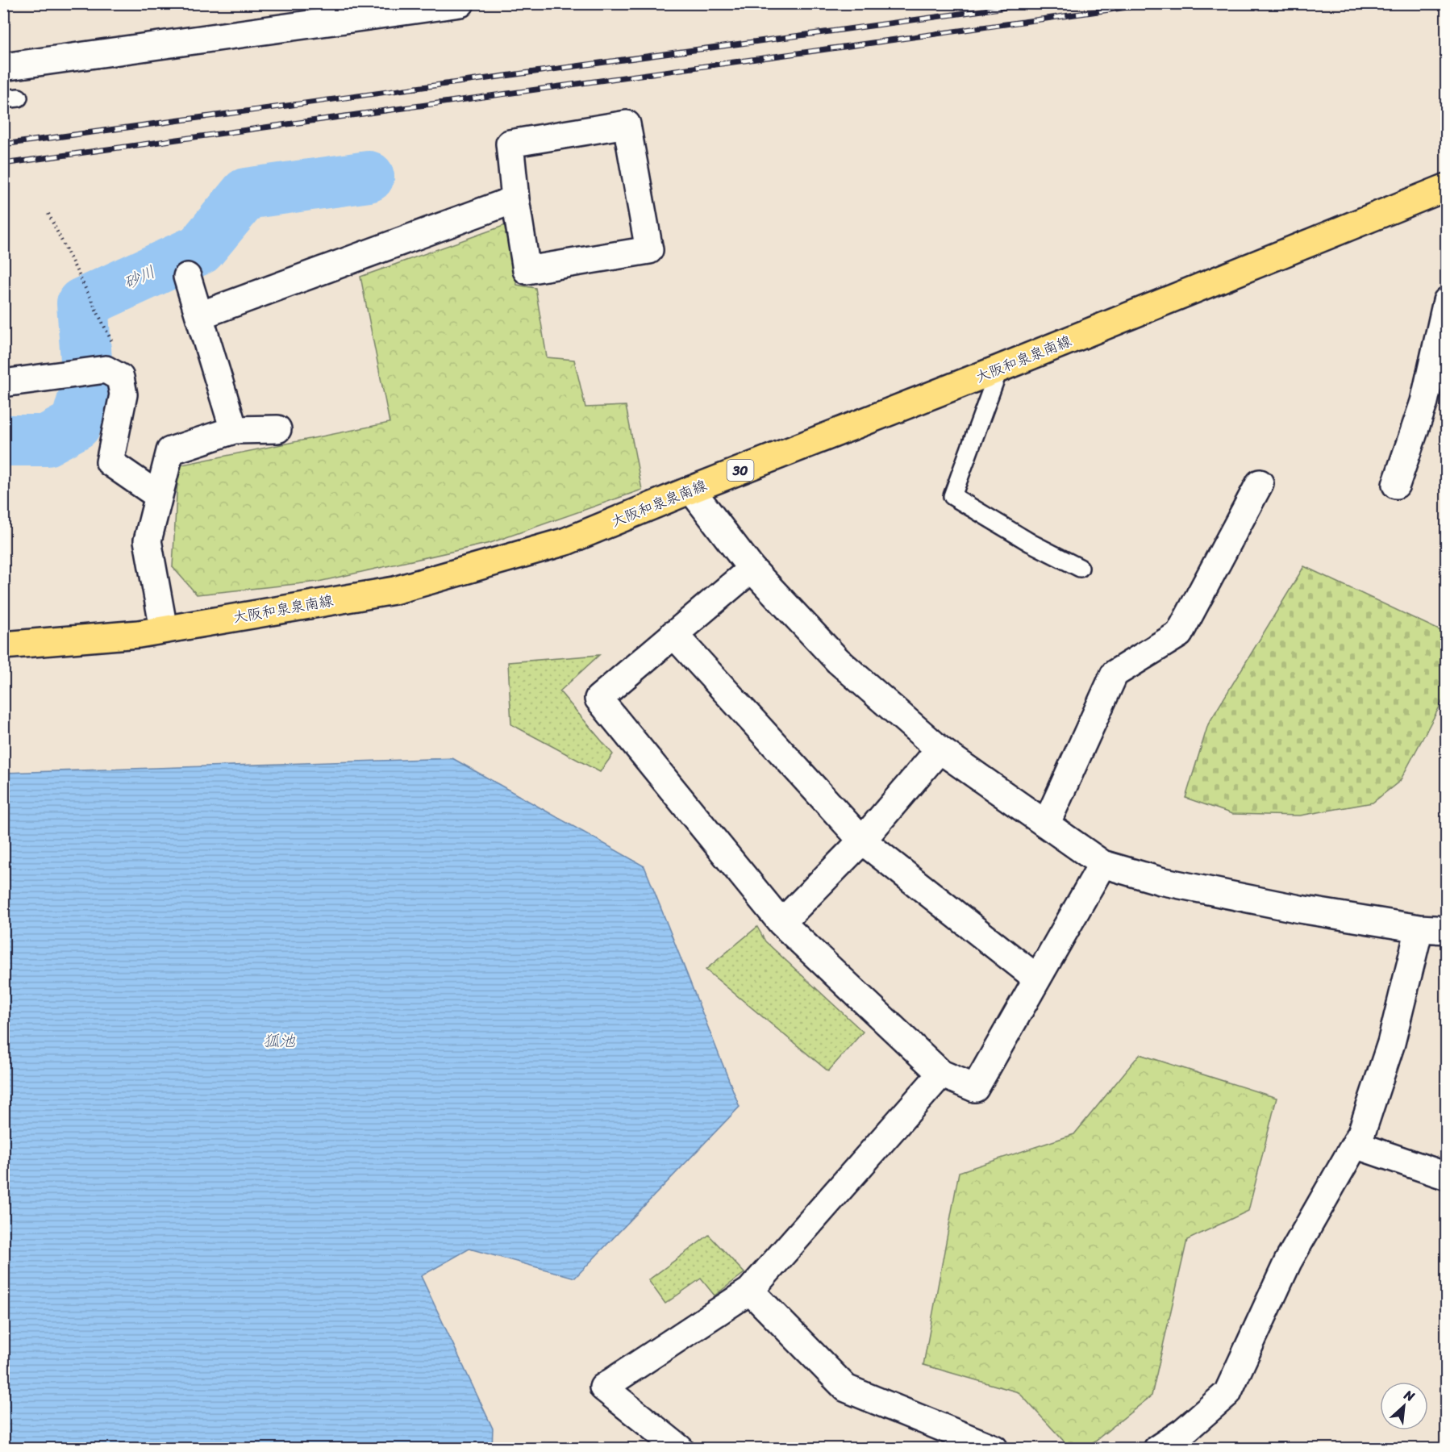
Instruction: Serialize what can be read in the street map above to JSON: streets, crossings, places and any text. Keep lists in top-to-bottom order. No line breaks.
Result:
{"streets":{"main road":["大阪和泉泉南線","30"]},"water":["砂川","狐池"],"north":"top right"}
